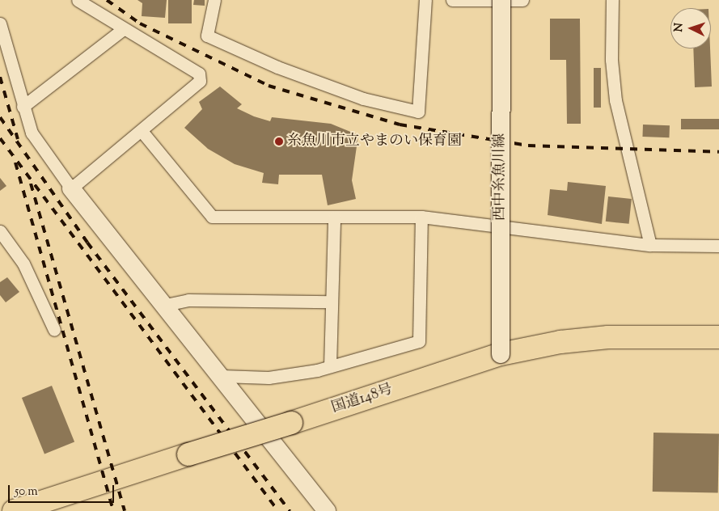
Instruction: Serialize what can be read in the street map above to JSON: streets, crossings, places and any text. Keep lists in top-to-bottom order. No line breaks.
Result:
{"streets":{"highway":["国道148号"],"street":["西中糸魚川線"]},"crossings":[["西中糸魚川線","国道148号"]],"places":["糸魚川市立やまのい保育園"],"scale_bar":"50 m","north":"left"}
